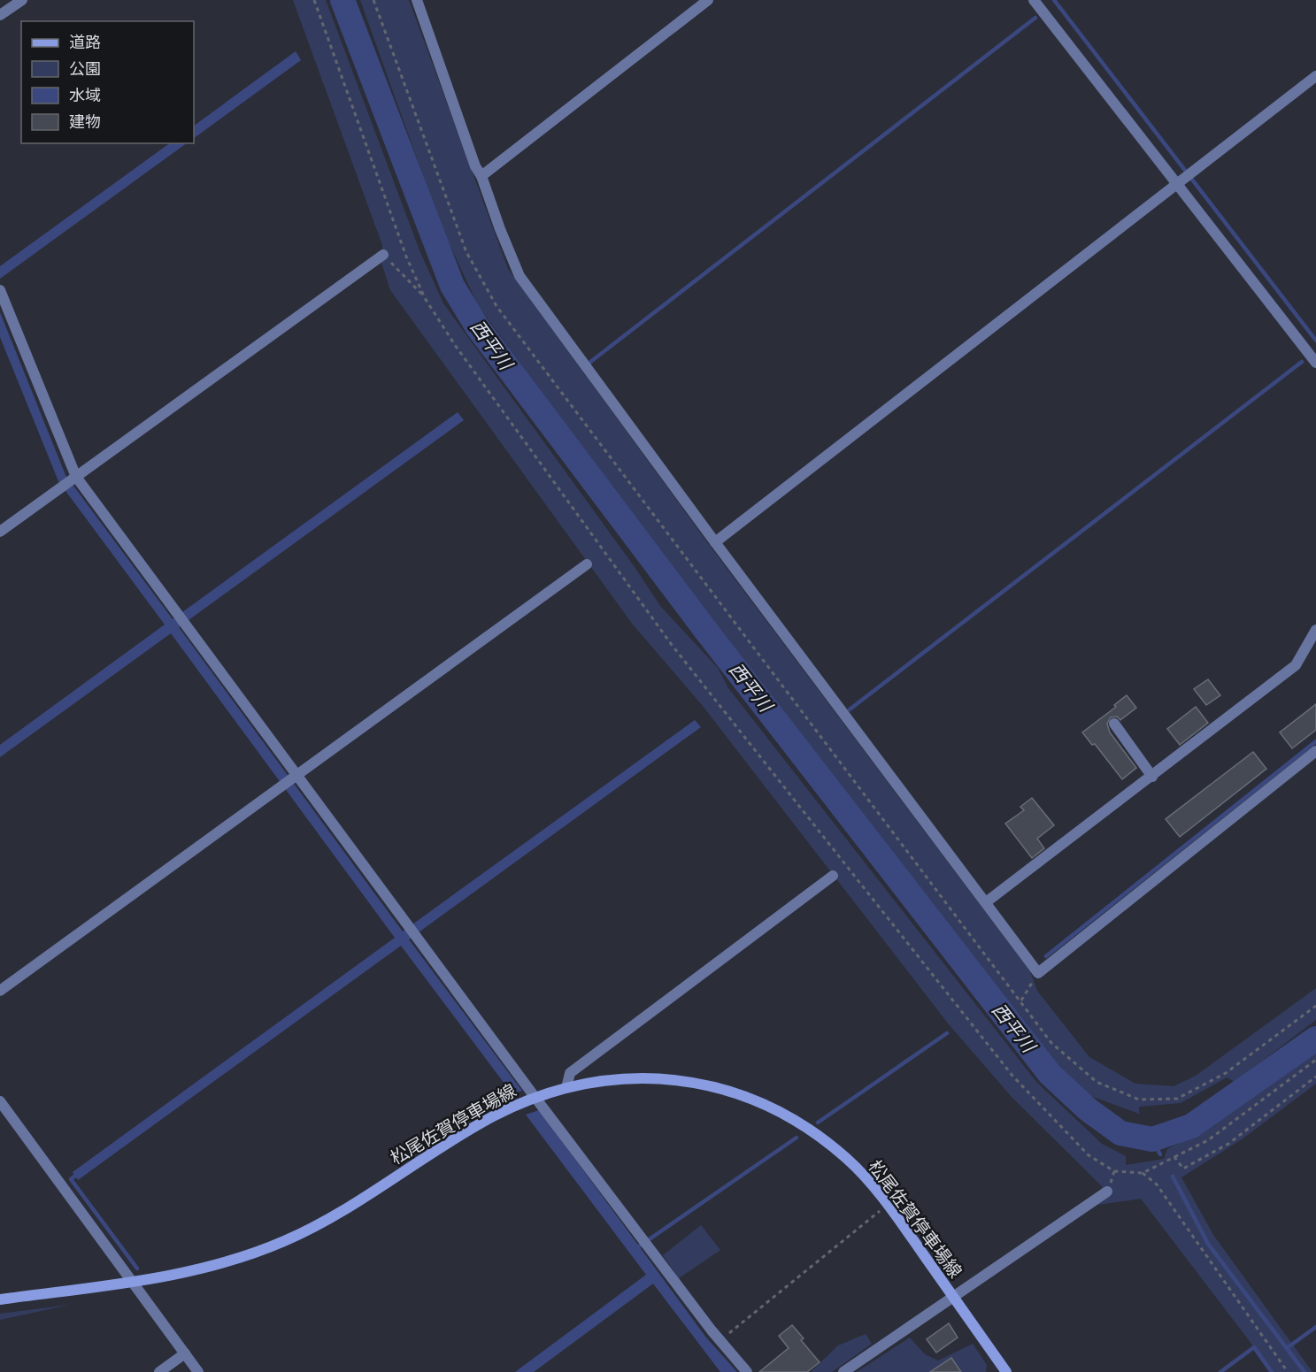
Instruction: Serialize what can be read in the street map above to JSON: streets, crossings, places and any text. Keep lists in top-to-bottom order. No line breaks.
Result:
{"streets":{"main road":["松尾佐賀停車場線"]},"water":["西平川"],"legend":["道路","公園","水域","建物"]}
